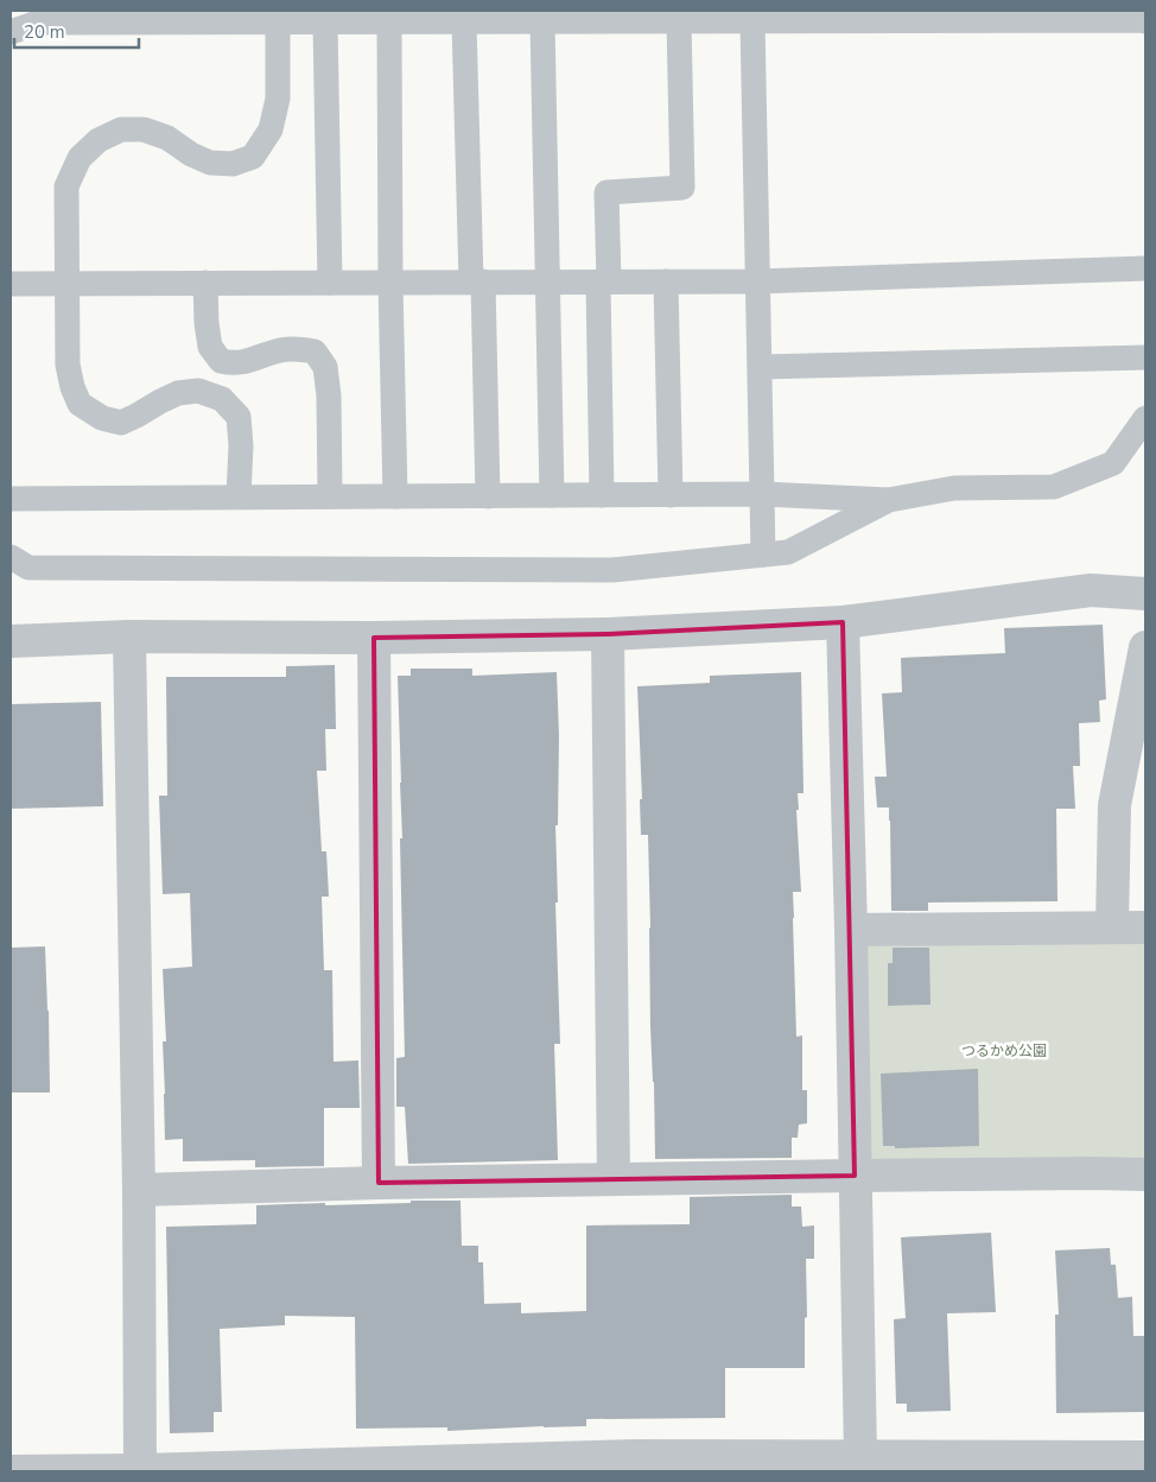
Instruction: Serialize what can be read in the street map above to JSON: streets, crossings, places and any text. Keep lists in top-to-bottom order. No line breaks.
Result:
{"parks":["つるかめ公園"],"scale_bar":"20 m"}
